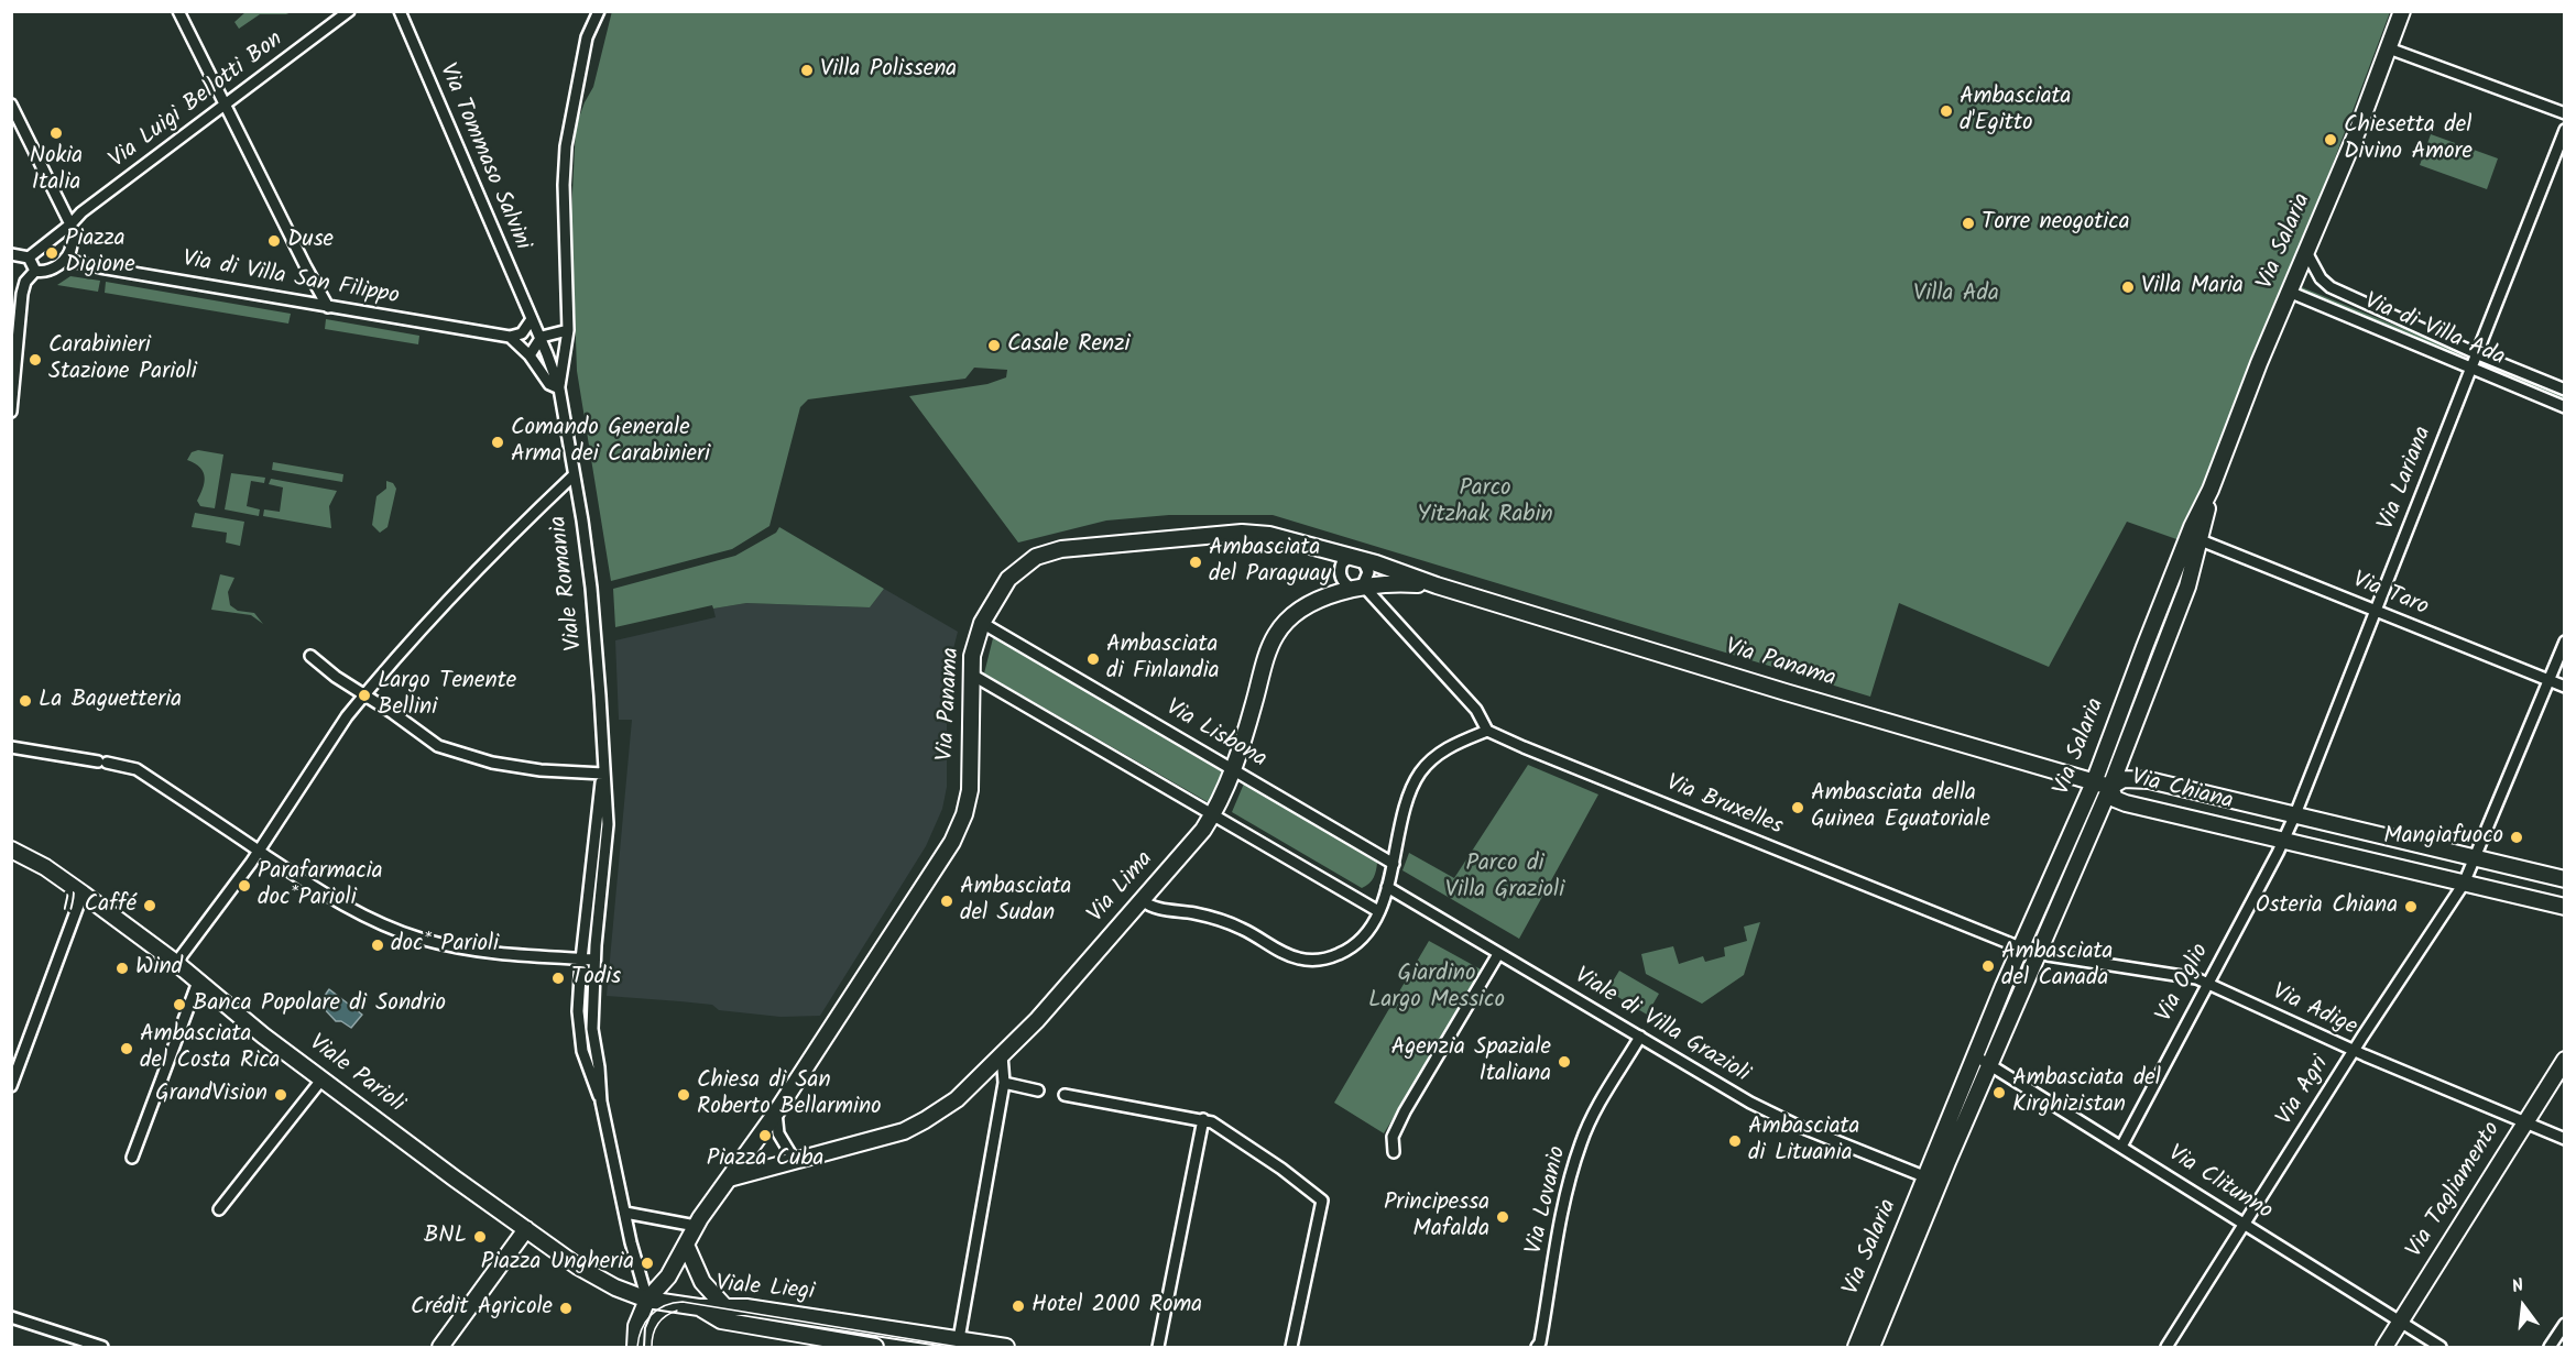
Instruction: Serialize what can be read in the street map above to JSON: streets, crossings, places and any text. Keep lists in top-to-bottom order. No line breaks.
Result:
{"streets":{"street":["Via Luigi Bellotti Bon","Via Tommaso Salvini","Via Salaria","Via di Villa San Filippo","Via di Villa Ada","Via Lariana","Viale Romania","Via Taro","Via Panama","Via Lisbona","Via Chiana","Via Bruxelles","Via Lima","Via Oglio","Via Adige","Viale di Villa Grazioli","Viale Parioli","Via Agri","Via Clitunno","Via Tagliamento","Via Lovanio","Viale Liegi"]},"crossings":[["Via Tommaso Salvini","Viale Romania"],["Via Salaria","Via di Villa Ada"],["Via Salaria","Via Taro"],["Via Salaria","Via Panama"],["Via Salaria","Via Chiana"],["Via Salaria","Via Bruxelles"],["Via Salaria","Via Adige"],["Via Salaria","Viale di Villa Grazioli"],["Via Salaria","Via Clitunno"],["Via di Villa Ada","Via Lariana"],["Via Lariana","Via Taro"],["Via Lariana","Via Chiana"],["Via Lariana","Via Oglio"],["Via Panama","Via Lisbona"],["Via Panama","Via Chiana"],["Via Panama","Via Lima"],["Via Lisbona","Via Lima"],["Via Chiana","Via Oglio"],["Via Chiana","Via Agri"],["Via Oglio","Via Adige"],["Via Oglio","Via Clitunno"],["Via Adige","Via Agri"],["Via Adige","Via Tagliamento"],["Viale di Villa Grazioli","Via Lovanio"],["Via Agri","Via Clitunno"],["Via Clitunno","Via Tagliamento"]],"parks":["Villa Ada","Parco Yitzhak Rabin","Parco di Villa Grazioli","Giardino Largo Messico"],"places":["Villa Polissena","Ambasciata d'Egitto","Nokia Italia","Chiesetta del Divino Amore","Torre neogotica","Duse","Piazza Digione","Villa Maria","Casale Renzi","Carabinieri Stazione Parioli","Comando Generale Arma dei Carabinieri","Ambasciata del Paraguay","Ambasciata di Finlandia","Largo Tenente Bellini","La Baguetteria","Ambasciata della Guinea Equatoriale","Mangiafuoco","Parafarmacia doc*Parioli","Ambasciata del Sudan","Il Caffé","Osteria Chiana","doc* Parioli","Ambasciata del Canada","Wind","Todis","Banca Popolare di Sondrio","Ambasciata del Costa Rica","Agenzia Spaziale Italiana","Ambasciata del Kirghizistan","GrandVision","Chiesa di San Roberto Bellarmino","Piazza Cuba","Ambasciata di Lituania","Principessa Mafalda","BNL","Piazza Ungheria","Hotel 2000 Roma","Crédit Agricole"],"north":"top"}
